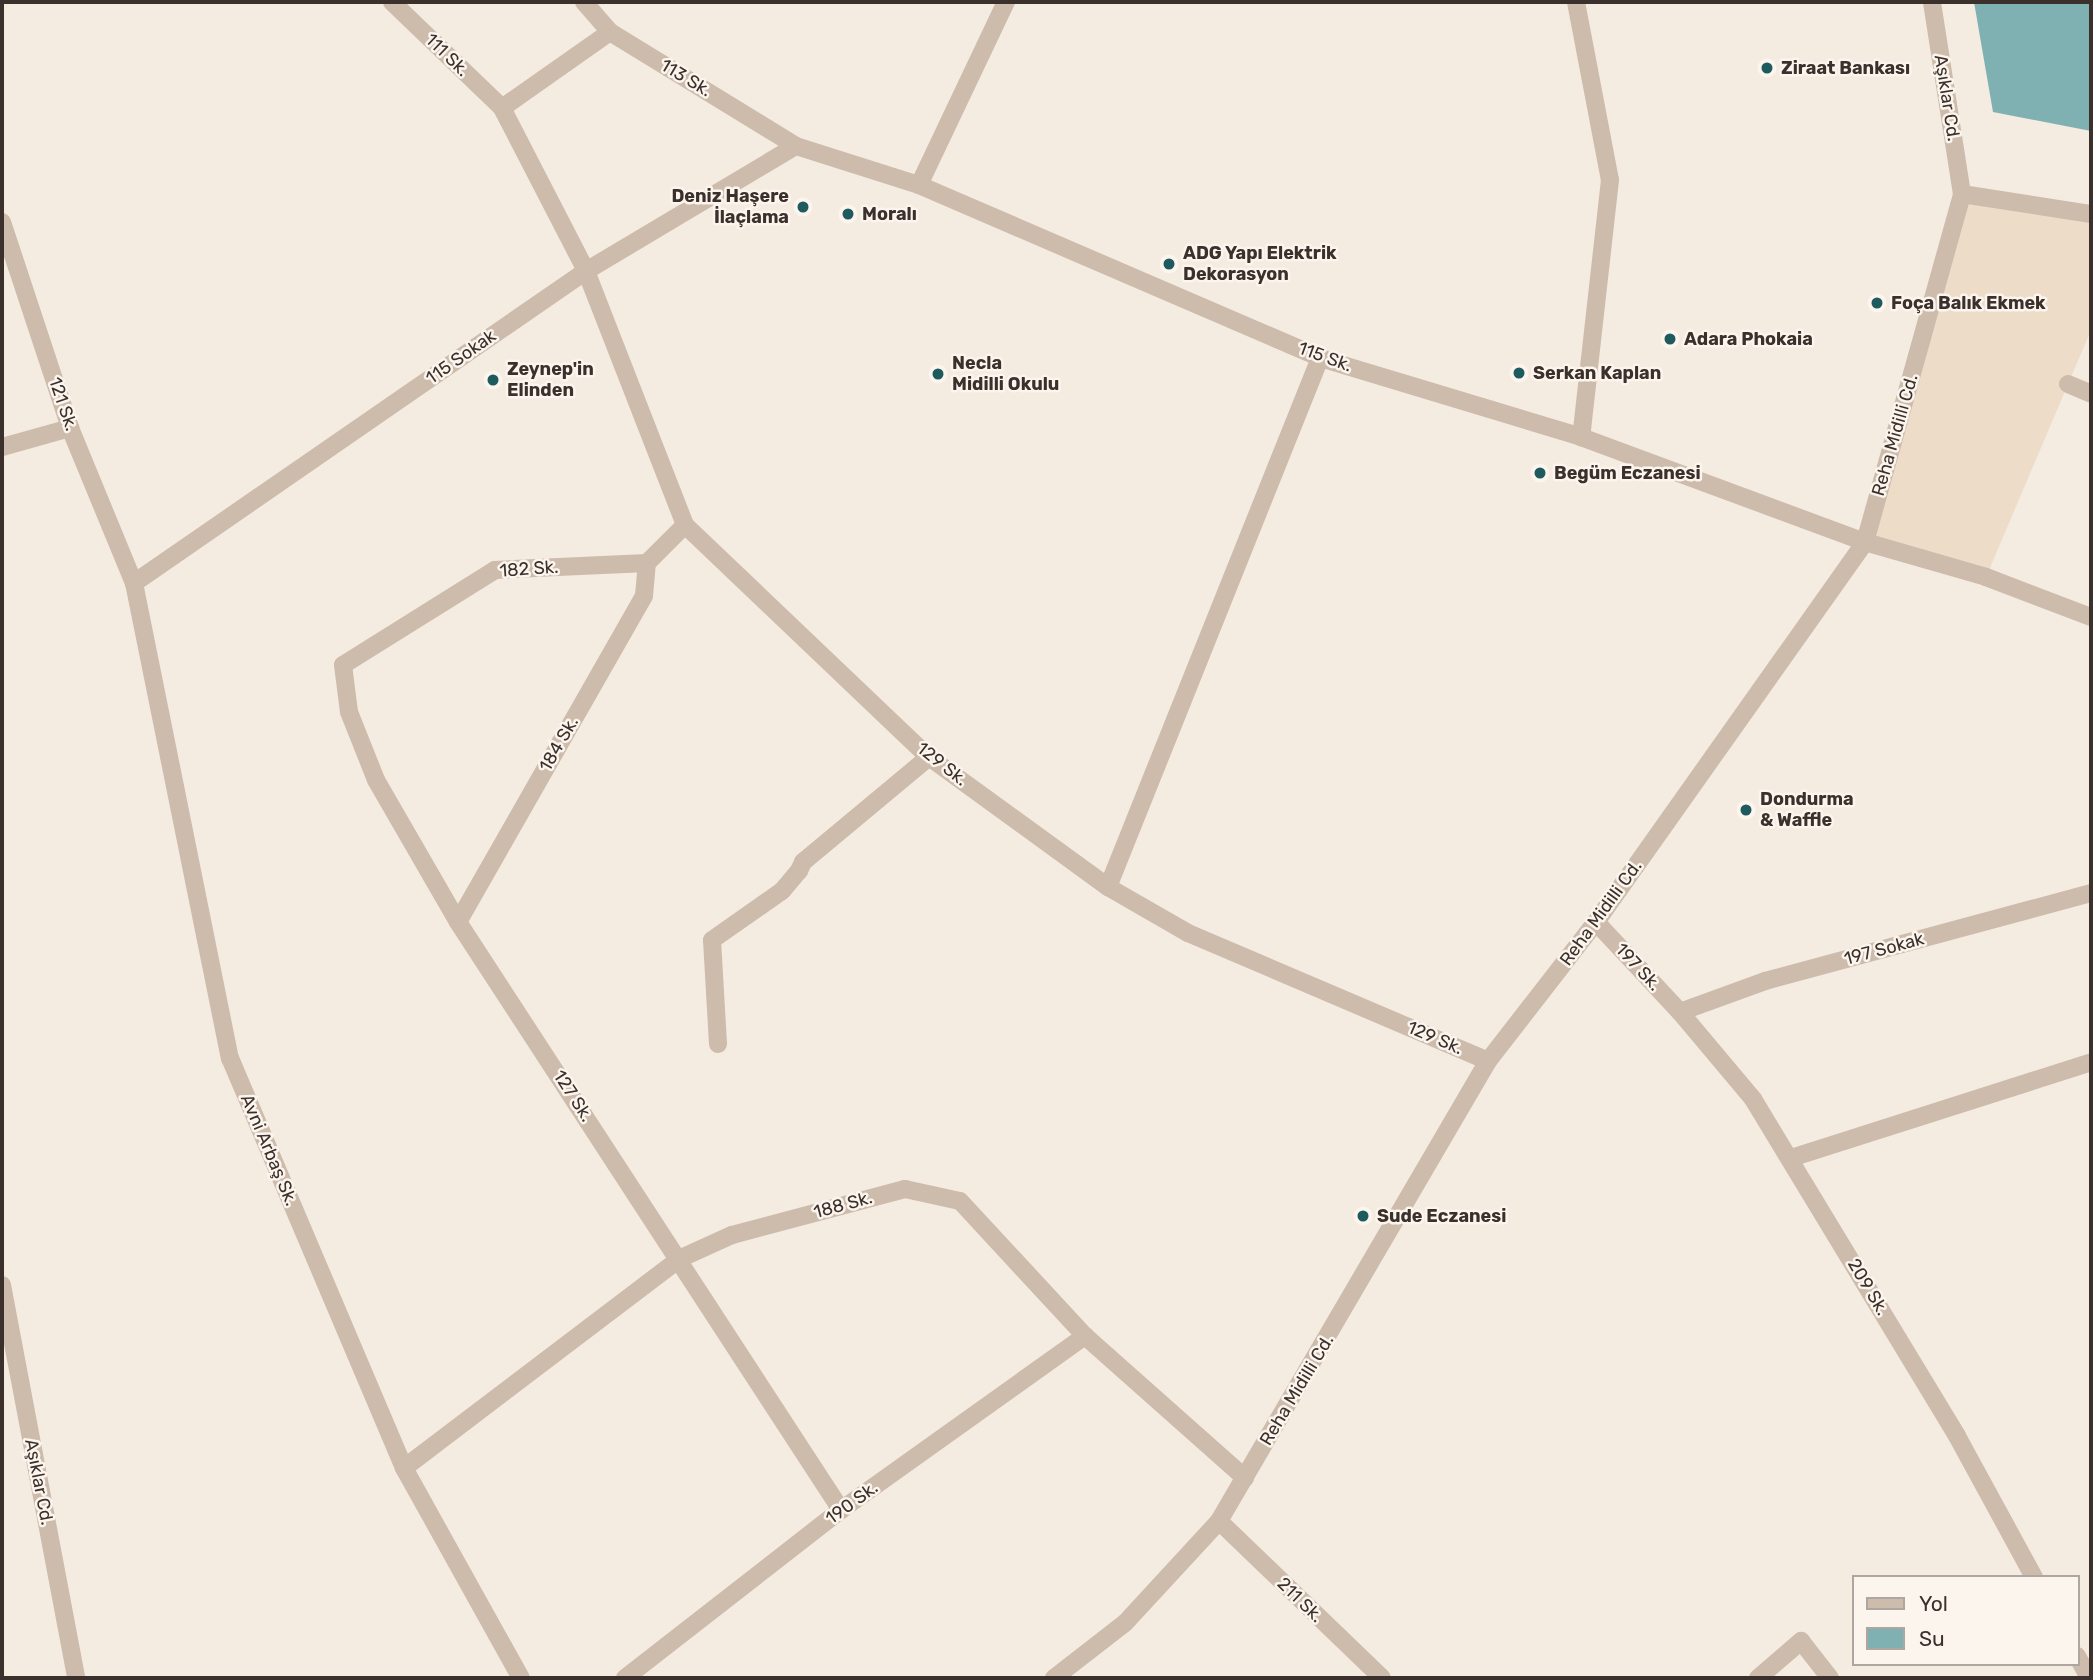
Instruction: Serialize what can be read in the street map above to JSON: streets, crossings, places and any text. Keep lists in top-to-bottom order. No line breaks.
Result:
{"streets":{"street":["111 Sk.","113 Sk.","Aşıklar Cd.","115 Sokak","115 Sk.","121 Sk.","Reha Midilli Cd.","182 Sk.","184 Sk.","129 Sk.","197 Sokak","197 Sk.","127 Sk.","Avni Arbaş Sk.","188 Sk.","209 Sk.","190 Sk.","211 Sk."]},"crossings":[["111 Sk.","115 Sokak"],["111 Sk.","129 Sk."],["113 Sk.","115 Sokak"],["113 Sk.","115 Sk."],["Aşıklar Cd.","Reha Midilli Cd."],["115 Sokak","115 Sk."],["115 Sokak","121 Sk."],["115 Sokak","129 Sk."],["115 Sokak","Avni Arbaş Sk."],["115 Sk.","Reha Midilli Cd."],["121 Sk.","Avni Arbaş Sk."],["Reha Midilli Cd.","129 Sk."],["Reha Midilli Cd.","197 Sk."],["Reha Midilli Cd.","188 Sk."],["Reha Midilli Cd.","211 Sk."],["182 Sk.","184 Sk."],["182 Sk.","127 Sk."],["184 Sk.","127 Sk."],["197 Sokak","197 Sk."],["197 Sokak","209 Sk."],["197 Sk.","209 Sk."],["127 Sk.","188 Sk."],["127 Sk.","190 Sk."],["Avni Arbaş Sk.","188 Sk."],["188 Sk.","190 Sk."]],"places":["Ziraat Bankası","Deniz Haşere İlaçlama","Moralı","ADG Yapı Elektrik Dekorasyon","Foça Balık Ekmek","Adara Phokaia","Serkan Kaplan","Necla Midilli Okulu","Zeynep'in Elinden","Begüm Eczanesi","Dondurma & Waffle","Sude Eczanesi"],"legend":["Yol","Su"]}
